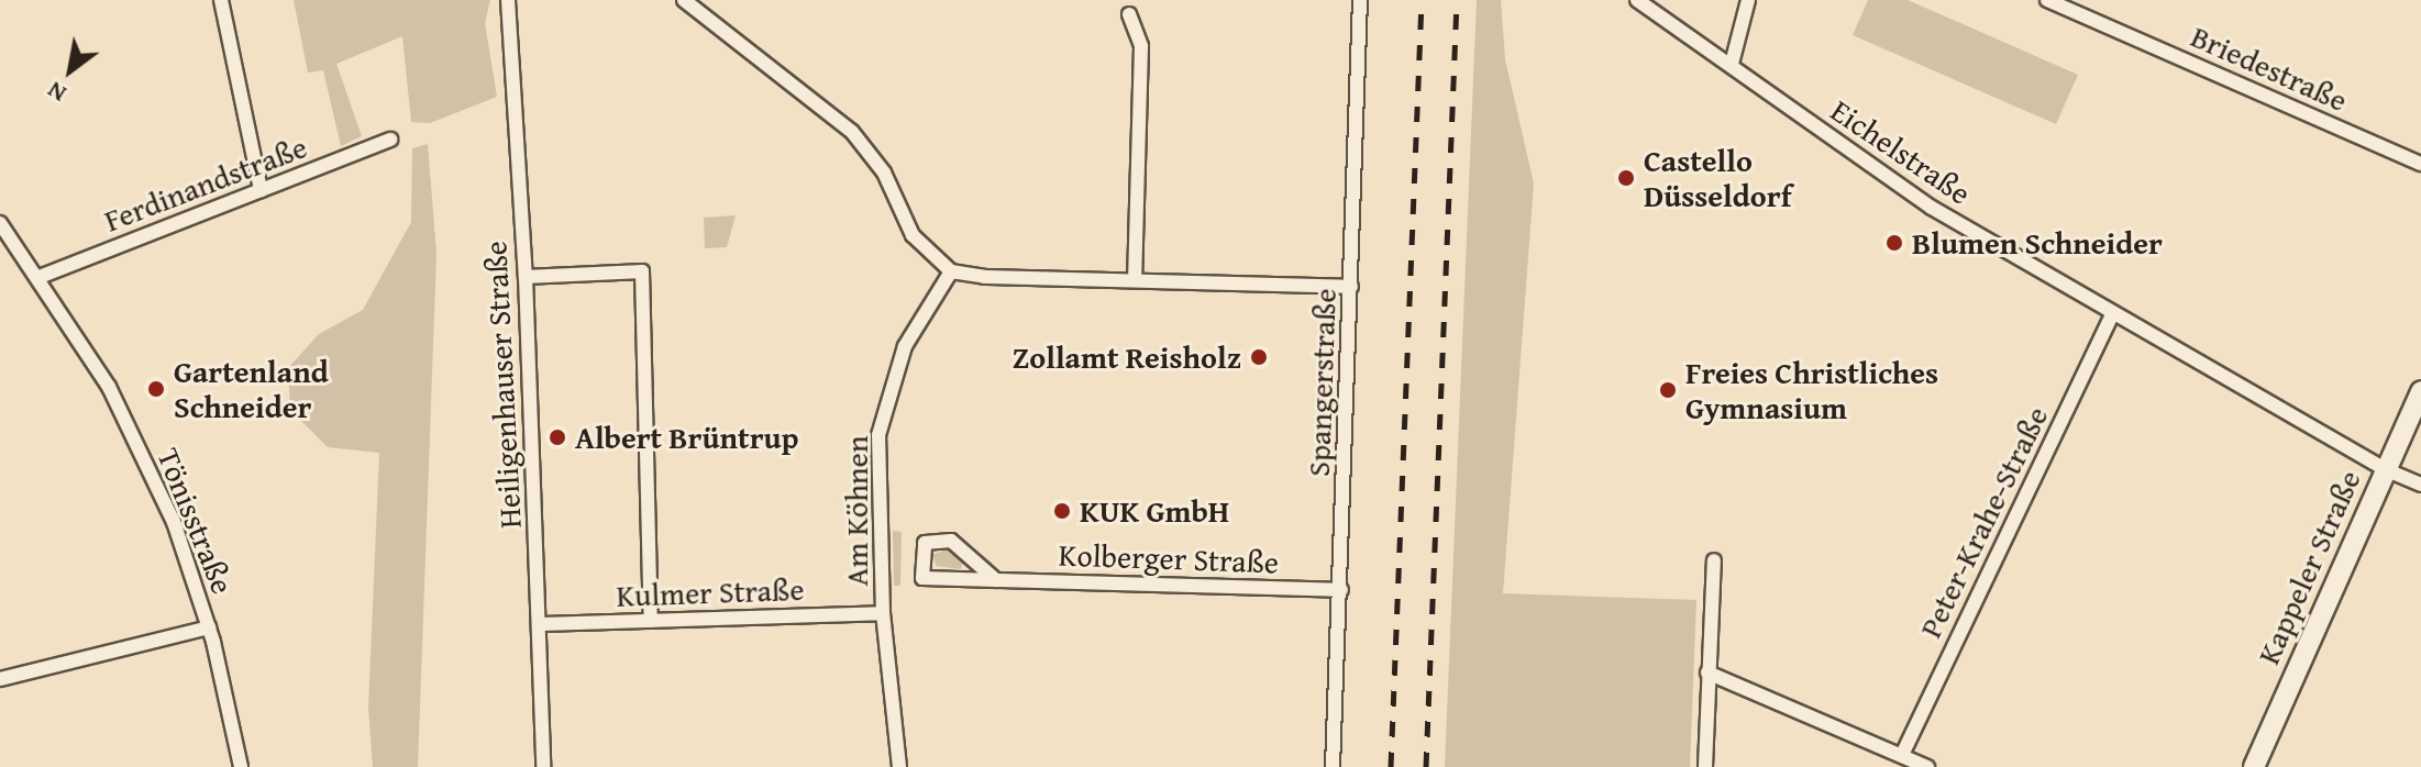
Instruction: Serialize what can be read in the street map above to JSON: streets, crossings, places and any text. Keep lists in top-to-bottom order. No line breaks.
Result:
{"streets":{"street":["Briedestraße","Eichelstraße","Ferdinandstraße","Spangerstraße","Heiligenhauser Straße","Am Köhnen","Tönisstraße","Peter-Krahe-Straße","Kolberger Straße","Kappeler Straße","Kulmer Straße"]},"crossings":[["Eichelstraße","Peter-Krahe-Straße"],["Eichelstraße","Kappeler Straße"],["Ferdinandstraße","Tönisstraße"],["Spangerstraße","Kolberger Straße"],["Heiligenhauser Straße","Kulmer Straße"],["Am Köhnen","Kulmer Straße"]],"places":["Castello Düsseldorf","Blumen Schneider","Zollamt Reisholz","Gartenland Schneider","Freies Christliches Gymnasium","Albert Brüntrup","KUK GmbH"],"north":"bottom left"}
